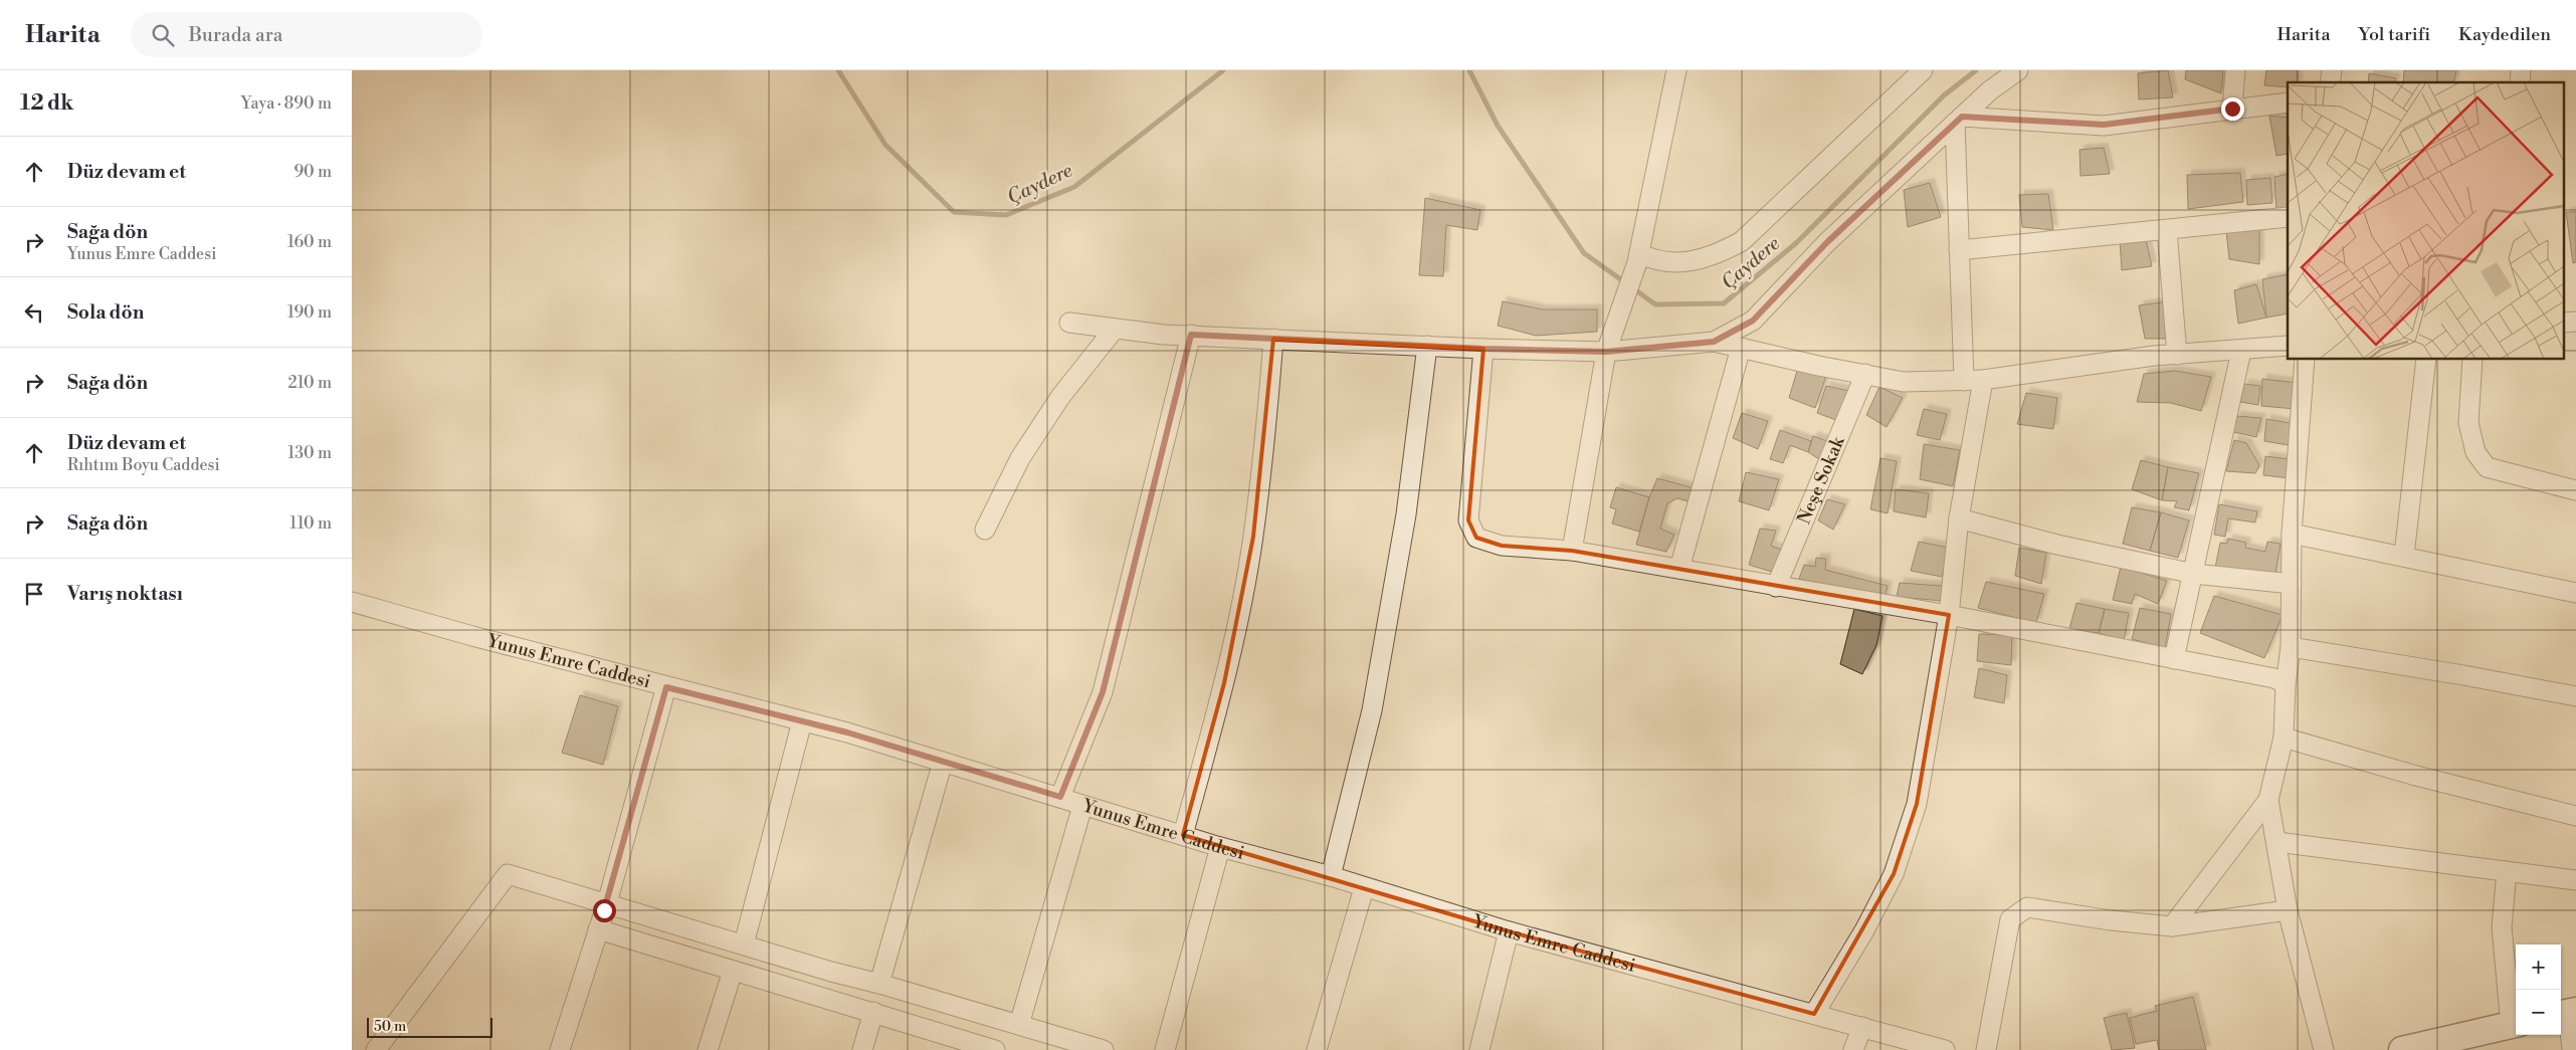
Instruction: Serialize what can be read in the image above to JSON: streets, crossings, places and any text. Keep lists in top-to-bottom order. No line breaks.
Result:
{"streets":{"street":["Neşe Sokak","Yunus Emre Caddesi"]},"water":["Çaydere"],"scale_bar":"50 m","page":{"header":"Harita","search":"Burada ara","nav":["Harita","Yol tarifi","Kaydedilen"],"heading":["12 dk","Yaya · 890 m"],"list":[["Düz devam et","90 m"],["Sağa dön","Yunus Emre Caddesi","160 m"],["Sola dön","190 m"],["Sağa dön","210 m"],["Düz devam et","Rıhtım Boyu Caddesi","130 m"],["Sağa dön","110 m"],"Varış noktası"],"map_buttons":["+","−"],"scale":"50 m"}}
